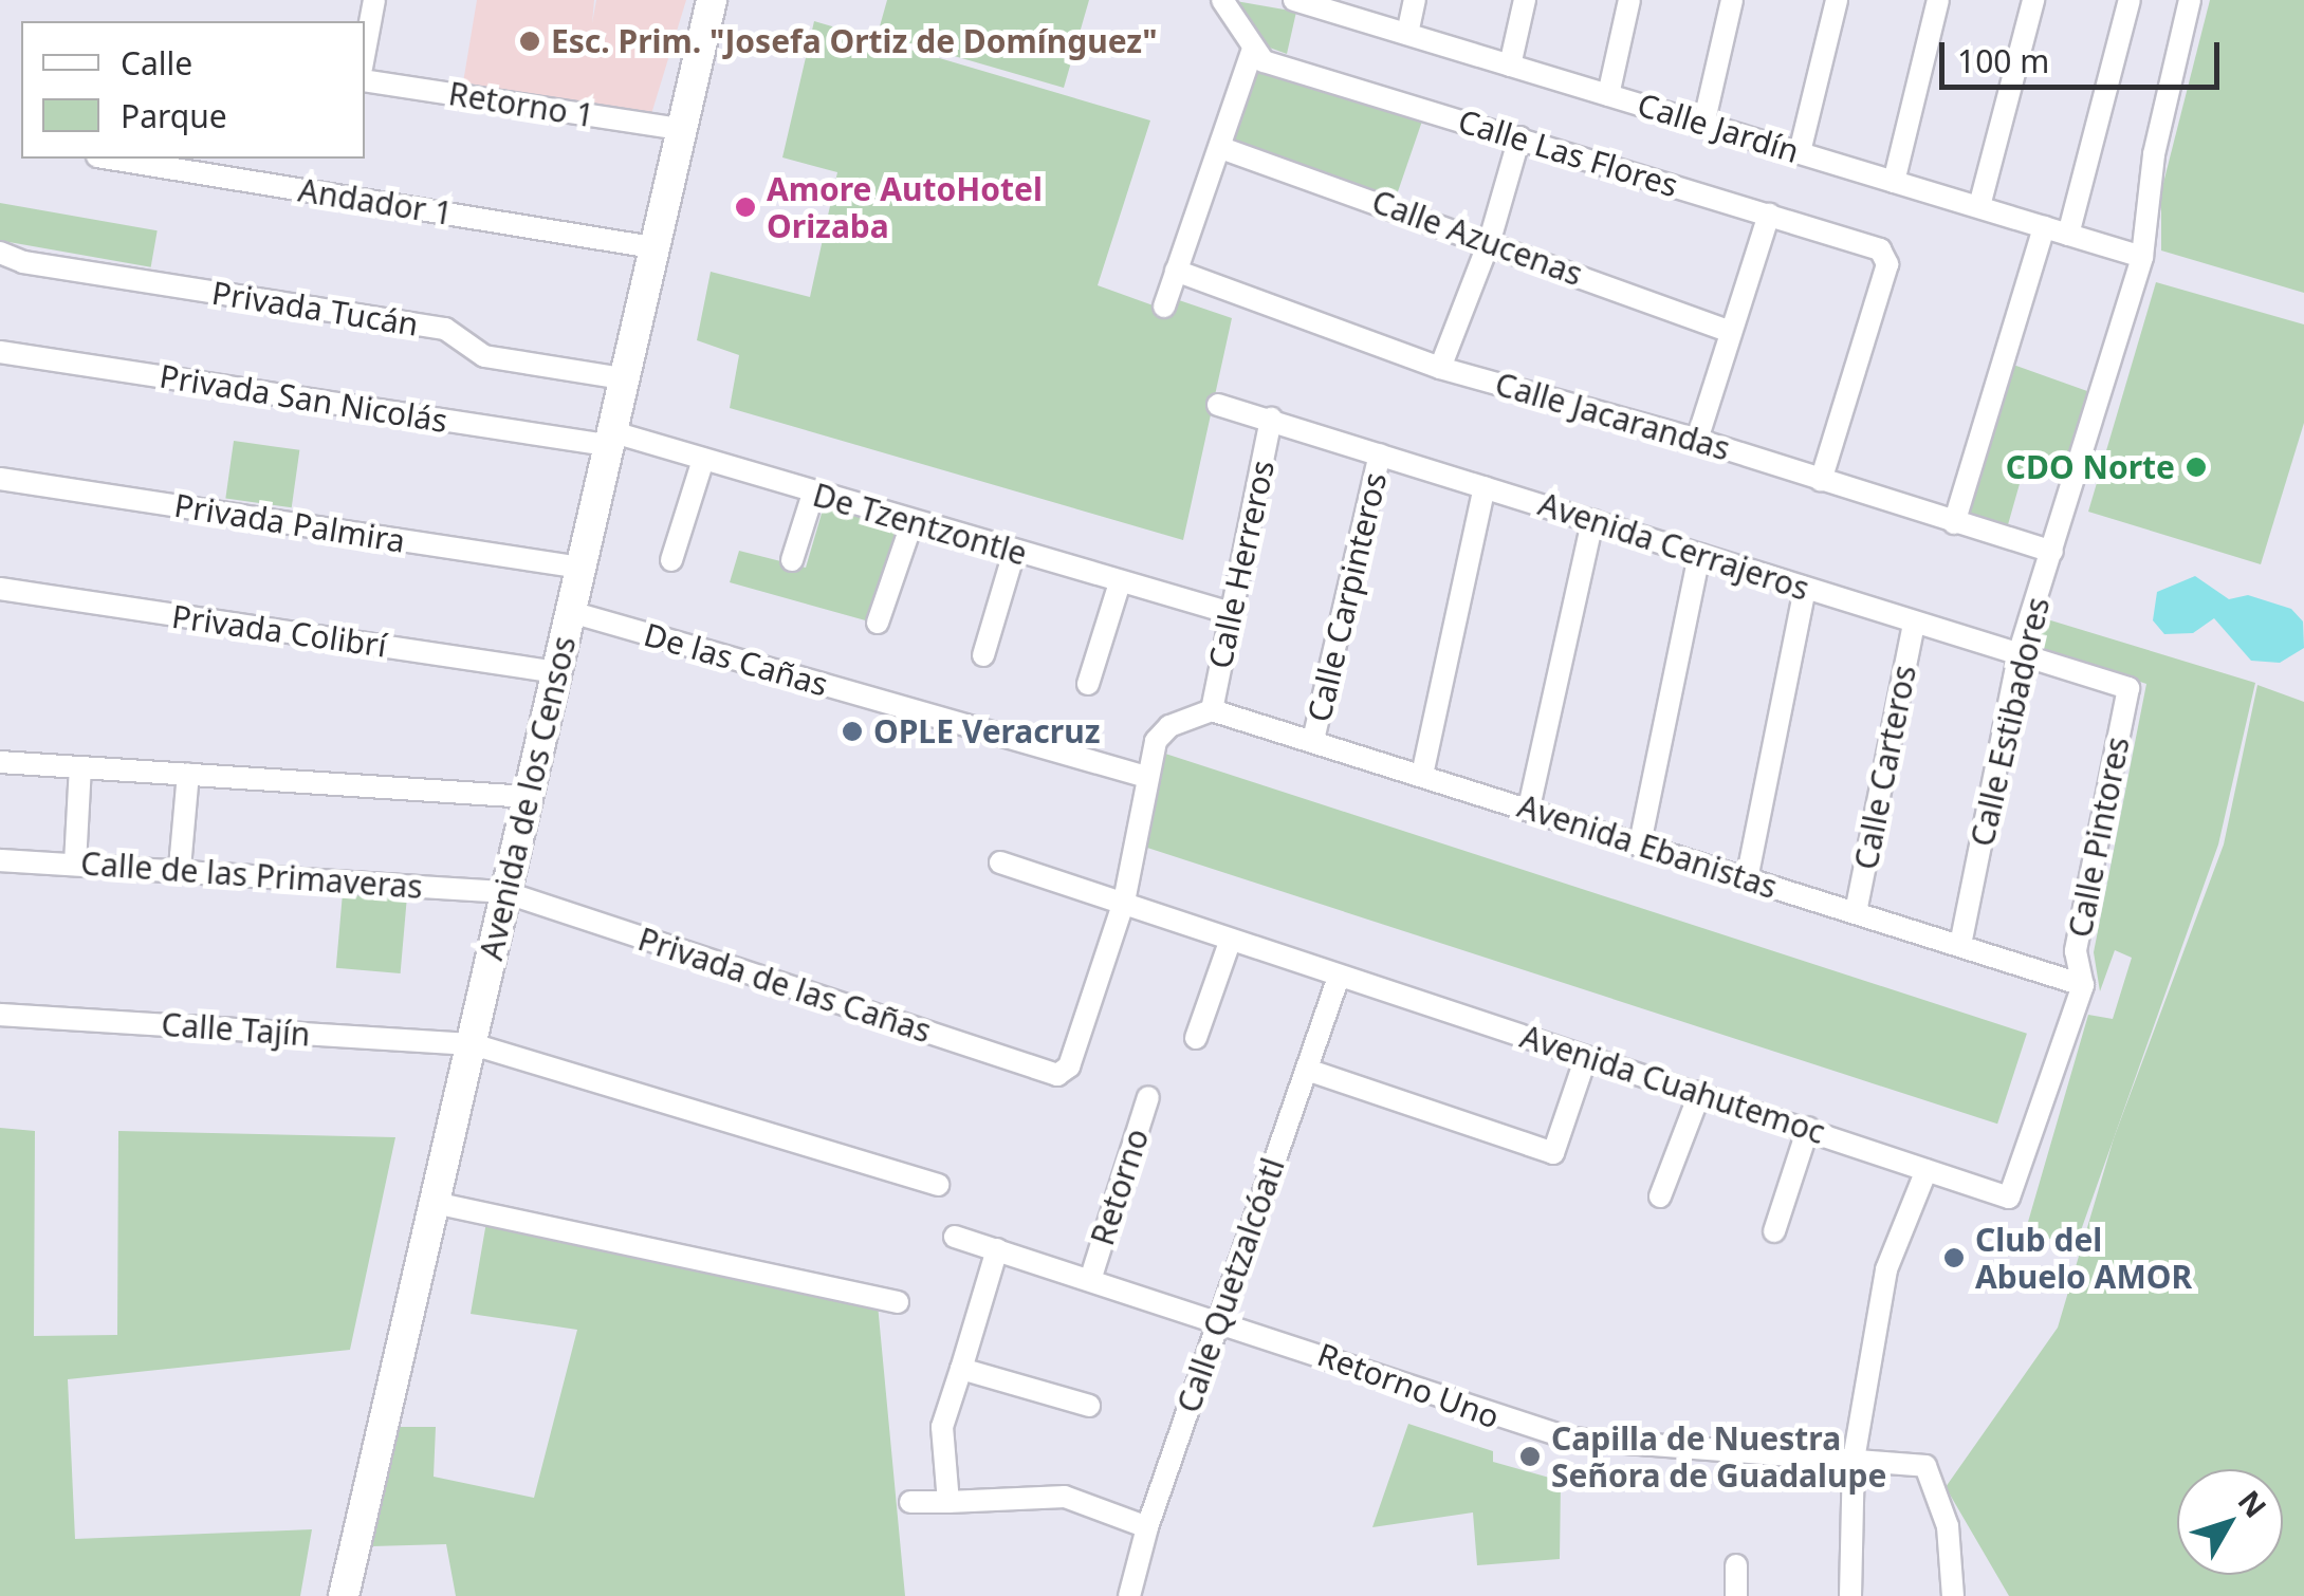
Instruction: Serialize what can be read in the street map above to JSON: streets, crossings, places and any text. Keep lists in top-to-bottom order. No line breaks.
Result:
{"streets":{"street":["Retorno 1","Calle Jardín","Calle Las Flores","Andador 1","Calle Azucenas","Privada Tucán","Privada San Nicolás","Calle Jacarandas","Privada Palmira","De Tzentzontle","Avenida Cerrajeros","Calle Herreros","Calle Carpinteros","Privada Colibrí","De las Cañas","Calle Estibadores","Calle Carteros","Avenida de los Censos","Calle Pintores","Avenida Ebanistas","Calle de las Primaveras","Privada de las Cañas","Calle Tajín","Avenida Cuahutemoc","Retorno","Calle Quetzalcóatl","Retorno Uno"]},"crossings":[["Retorno 1","Avenida de los Censos"],["Calle Jardín","Calle Estibadores"],["Calle Las Flores","Calle Jacarandas"],["Andador 1","Avenida de los Censos"],["Privada Tucán","Avenida de los Censos"],["Privada San Nicolás","De Tzentzontle"],["Privada San Nicolás","Avenida de los Censos"],["Calle Jacarandas","Calle Estibadores"],["Privada Palmira","Avenida de los Censos"],["De Tzentzontle","Calle Herreros"],["De Tzentzontle","Avenida de los Censos"],["Avenida Cerrajeros","Calle Herreros"],["Avenida Cerrajeros","Calle Carpinteros"],["Avenida Cerrajeros","Calle Estibadores"],["Avenida Cerrajeros","Calle Carteros"],["Avenida Cerrajeros","Calle Pintores"],["Calle Herreros","Avenida Ebanistas"],["Calle Carpinteros","Avenida Ebanistas"],["Privada Colibrí","Avenida de los Censos"],["De las Cañas","Avenida de los Censos"],["Calle Estibadores","Avenida Ebanistas"],["Calle Carteros","Avenida Ebanistas"],["Avenida de los Censos","Calle de las Primaveras"],["Avenida de los Censos","Privada de las Cañas"],["Avenida de los Censos","Calle Tajín"],["Calle Pintores","Avenida Ebanistas"],["Calle Pintores","Avenida Cuahutemoc"],["Avenida Ebanistas","Avenida Cuahutemoc"],["Calle de las Primaveras","Privada de las Cañas"],["Privada de las Cañas","Avenida Cuahutemoc"],["Avenida Cuahutemoc","Calle Quetzalcóatl"],["Retorno","Calle Quetzalcóatl"],["Retorno","Retorno Uno"],["Calle Quetzalcóatl","Retorno Uno"]],"places":["Esc. Prim. \"Josefa Ortiz de Domínguez\"","Amore AutoHotel Orizaba","CDO Norte","OPLE Veracruz","Club del Abuelo AMOR","Capilla de Nuestra Señora de Guadalupe"],"legend":["Calle","Parque"],"scale_bar":"100 m","north":"top right"}
